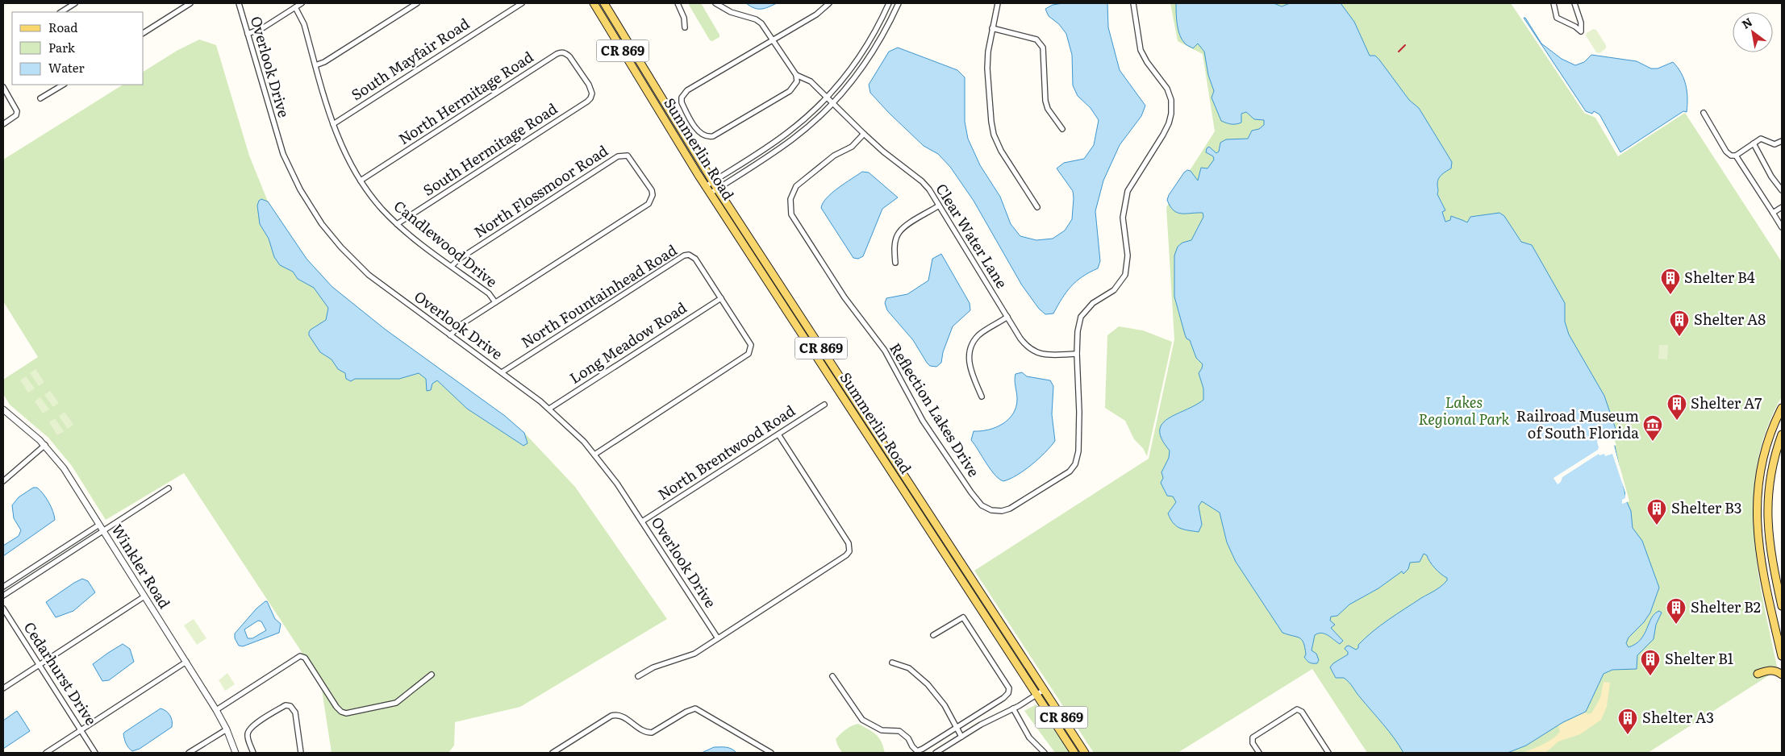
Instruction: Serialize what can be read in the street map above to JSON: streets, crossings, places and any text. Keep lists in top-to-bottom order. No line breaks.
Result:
{"streets":{"main road":["CR 869","Summerlin Road"],"street":["South Mayfair Road","Overlook Drive","North Hermitage Road","South Hermitage Road","North Flossmoor Road","Clear Water Lane","Candlewood Drive","North Fountainhead Road","Long Meadow Road","Reflection Lakes Drive","North Brentwood Road","Winkler Road","Cedarhurst Drive"]},"crossings":[["South Mayfair Road","Candlewood Drive"],["Overlook Drive","North Fountainhead Road"],["Overlook Drive","Long Meadow Road"],["Overlook Drive","North Brentwood Road"],["North Hermitage Road","South Hermitage Road"],["North Hermitage Road","Candlewood Drive"],["South Hermitage Road","Candlewood Drive"],["North Flossmoor Road","Candlewood Drive"],["Clear Water Lane","Reflection Lakes Drive"],["North Fountainhead Road","Long Meadow Road"]],"parks":["Lakes Regional Park"],"places":{"building":["Shelter B4","Shelter A8","Shelter A7","Shelter B3","Shelter B2","Shelter B1","Shelter A3"],"museum":["Railroad Museum of South Florida"]},"legend":["Road","Park","Water"],"north":"top left"}
